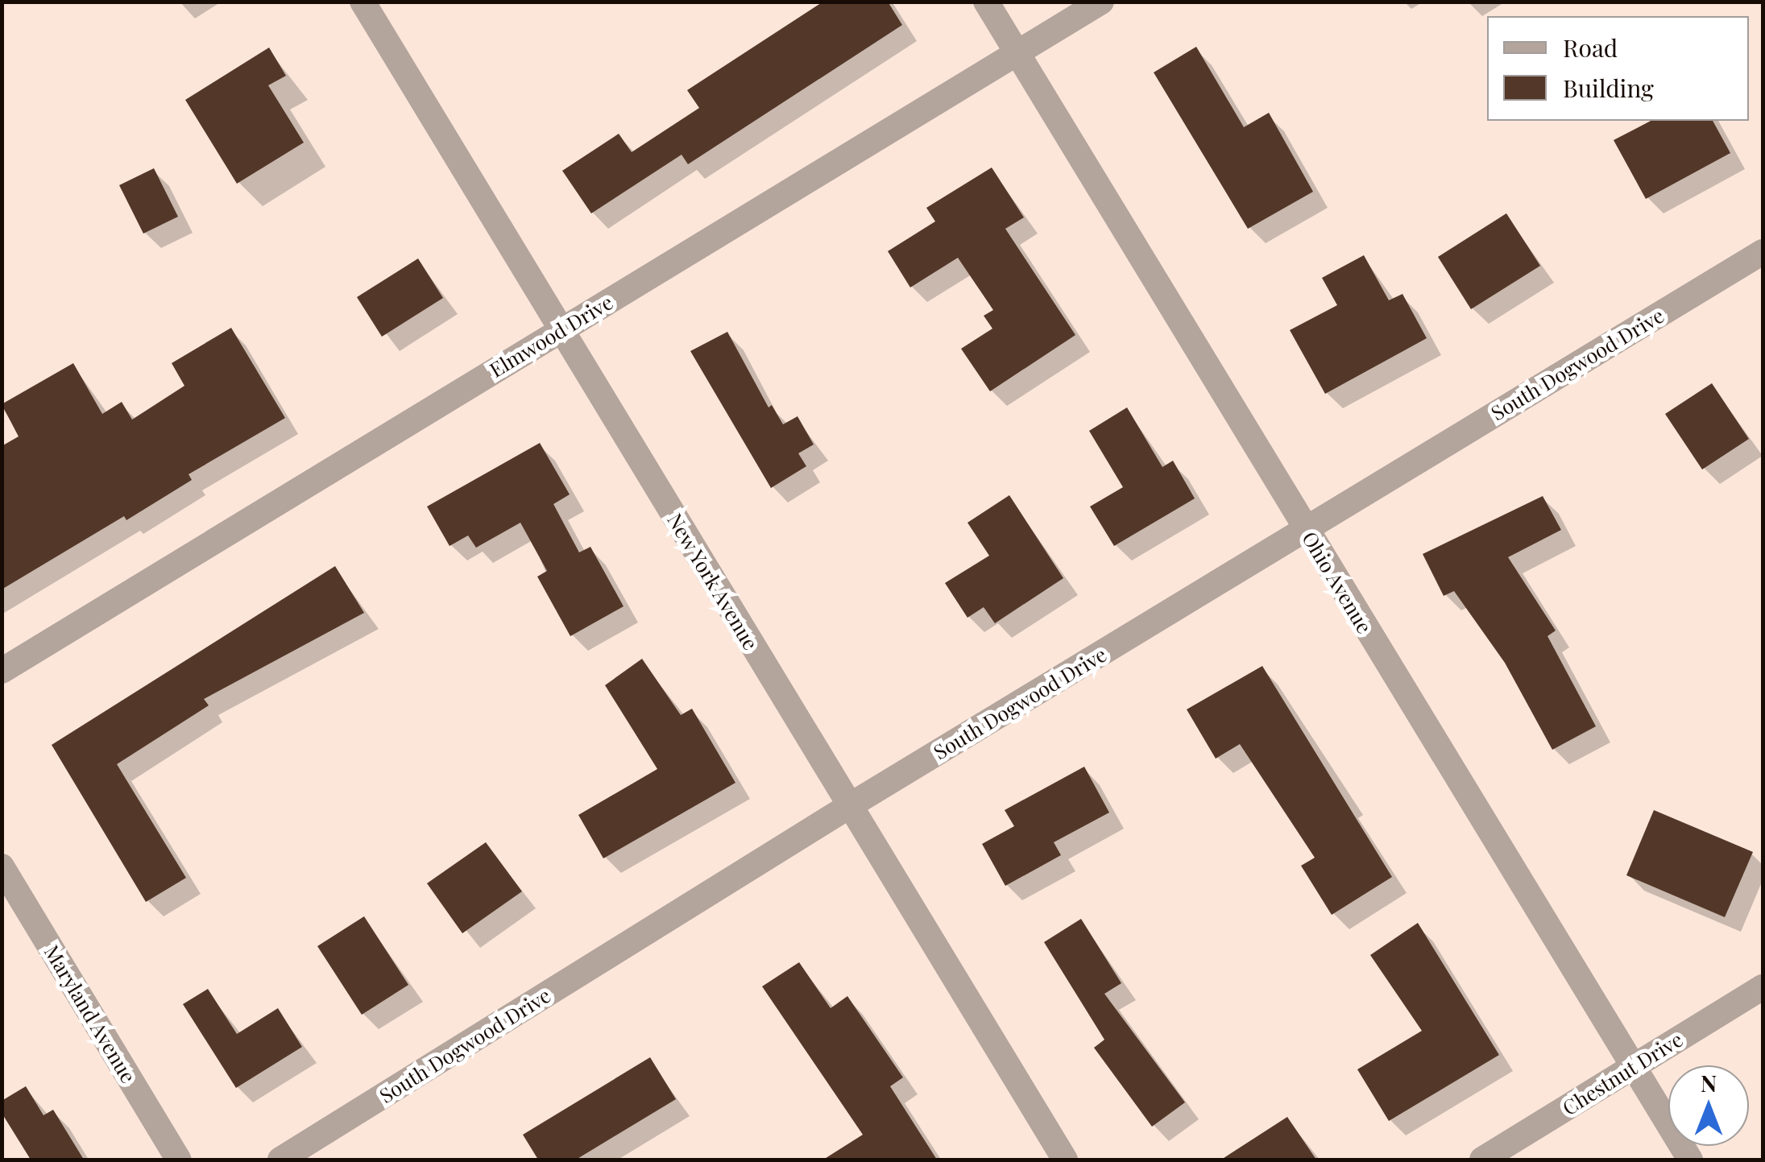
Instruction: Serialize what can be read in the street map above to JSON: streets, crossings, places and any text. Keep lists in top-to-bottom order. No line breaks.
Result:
{"streets":{"street":["Elmwood Drive","South Dogwood Drive","New York Avenue","Ohio Avenue","Maryland Avenue","Chestnut Drive"]},"crossings":[["Elmwood Drive","New York Avenue"],["Elmwood Drive","Ohio Avenue"],["South Dogwood Drive","New York Avenue"],["South Dogwood Drive","Ohio Avenue"],["Ohio Avenue","Chestnut Drive"]],"legend":["Road","Building"],"north":"top"}
